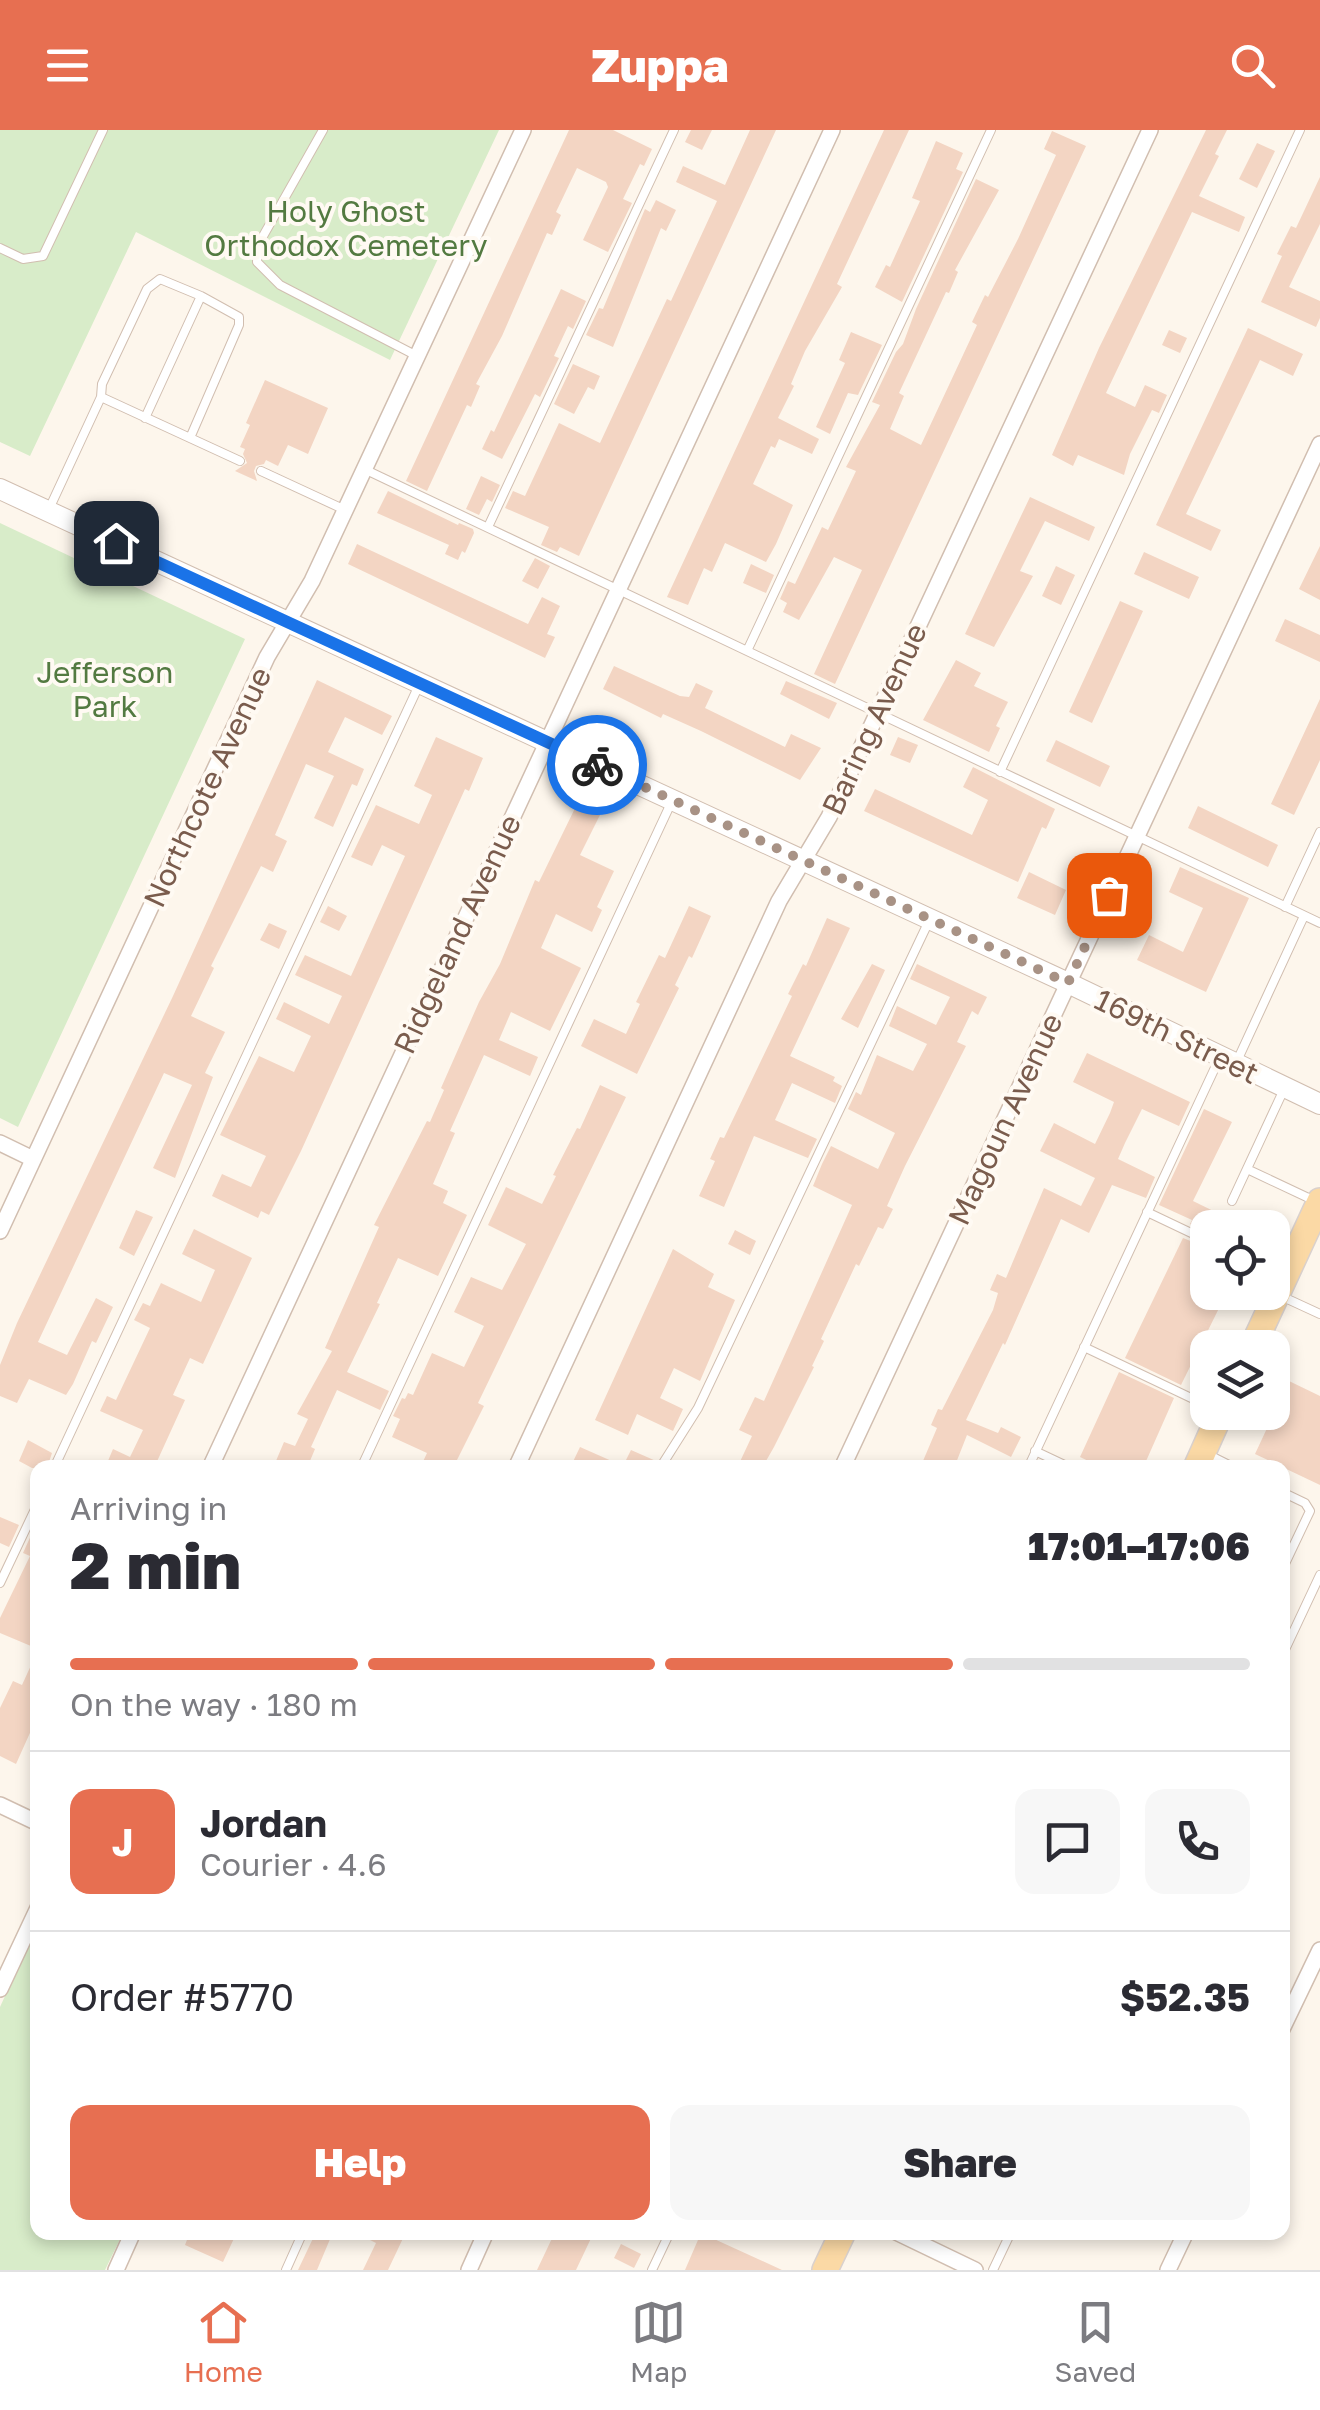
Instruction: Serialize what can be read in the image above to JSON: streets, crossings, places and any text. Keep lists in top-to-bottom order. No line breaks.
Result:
{"streets":{"street":["Baring Avenue","Northcote Avenue","Ridgeland Avenue","169th Street","Magoun Avenue"]},"crossings":[["Baring Avenue","169th Street"],["Northcote Avenue","169th Street"],["Ridgeland Avenue","169th Street"],["169th Street","Magoun Avenue"]],"parks":["Holy Ghost Orthodox Cemetery","Jefferson Park"],"page":{"header":"Zuppa","heading":["2 min","Arriving in","17:01–17:06"],"panel":["Jordan","Courier · 4.6","Order #5770","$52.35"],"bar":"On the way · 180 m","round":"J","buttons":["Help","Share"],"tabs":["Home","Map","Saved"]}}
